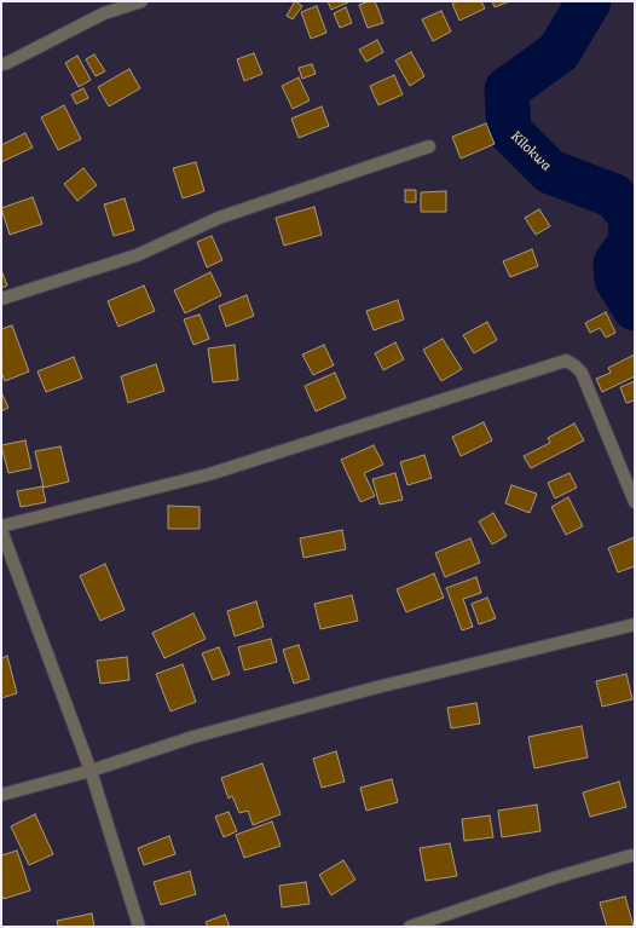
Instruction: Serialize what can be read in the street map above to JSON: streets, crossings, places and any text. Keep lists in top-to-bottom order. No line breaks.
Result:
{"water":["Kilokwa"]}
